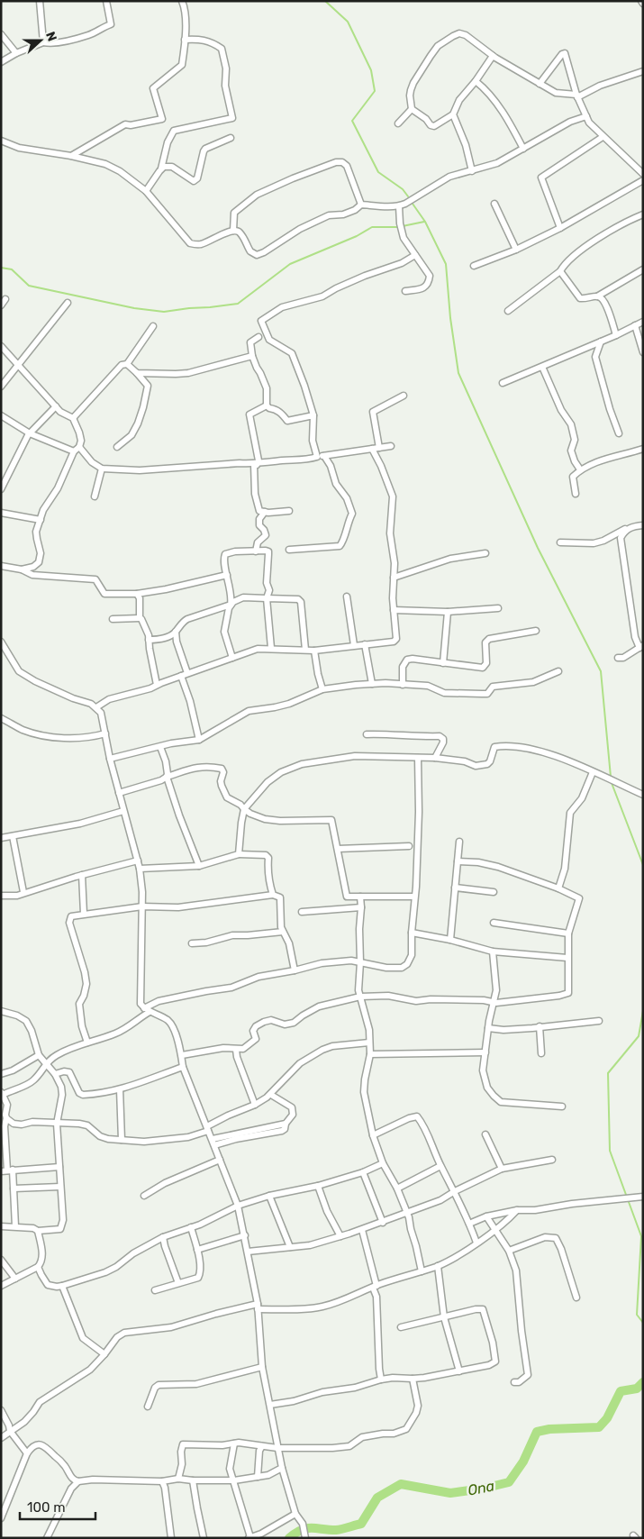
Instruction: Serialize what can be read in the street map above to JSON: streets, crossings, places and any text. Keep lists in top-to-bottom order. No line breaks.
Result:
{"water":["Ona"],"scale_bar":"100 m","north":"right"}
